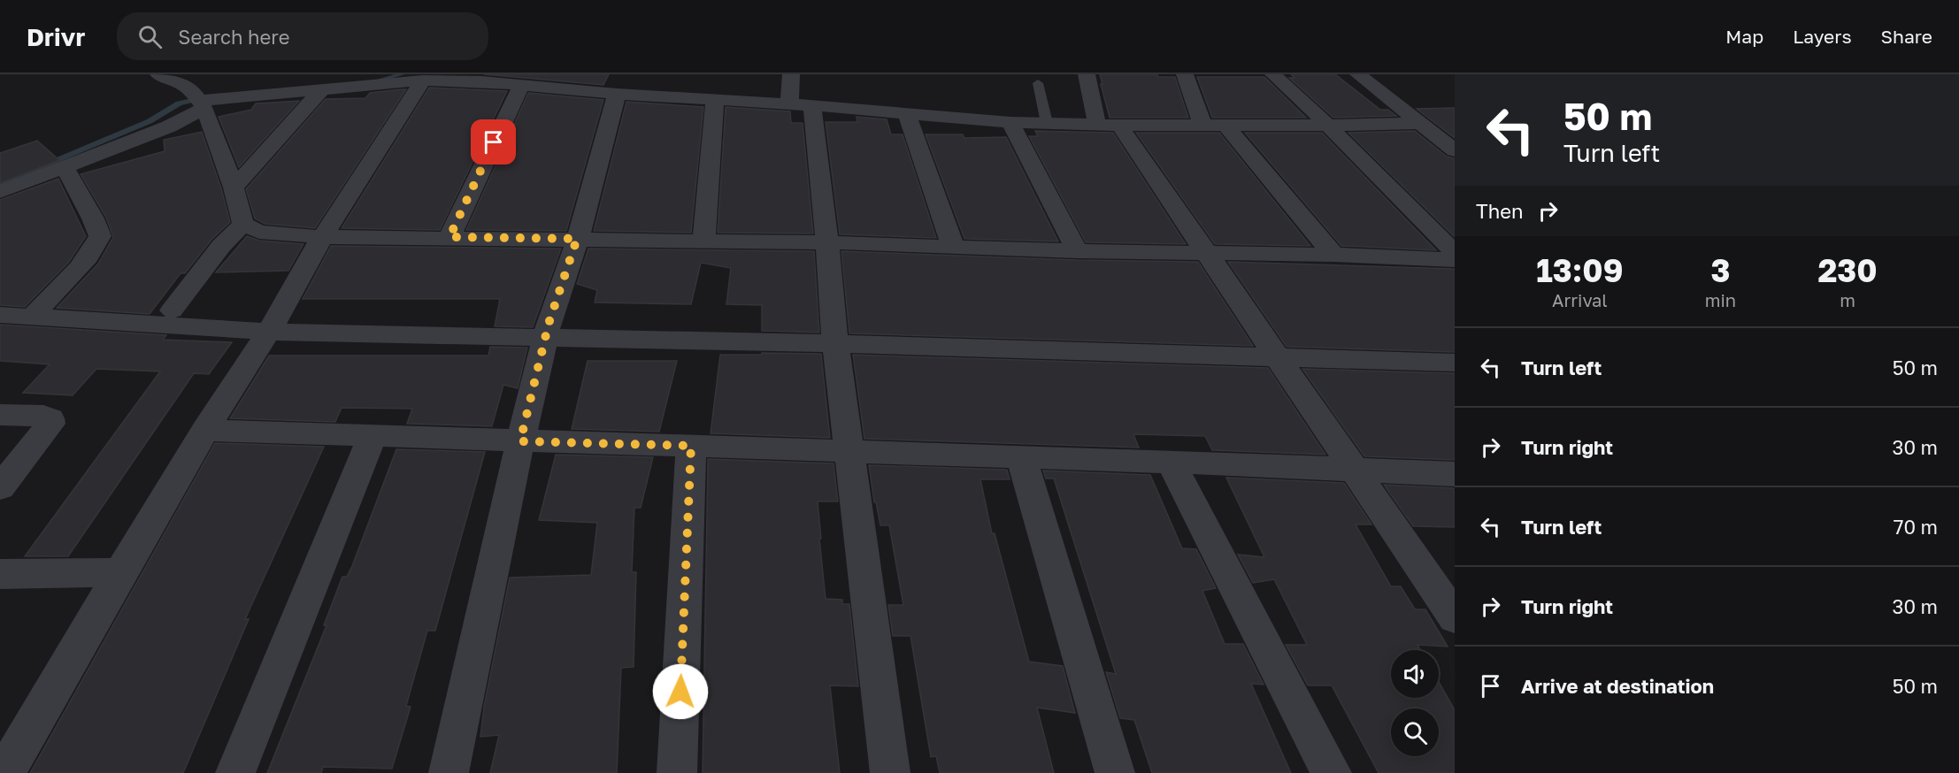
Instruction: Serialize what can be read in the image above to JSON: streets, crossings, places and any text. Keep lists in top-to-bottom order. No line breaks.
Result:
{"page":{"header":"Drivr","search":"Search here","nav":["Map","Layers","Share"],"turn":["50 m","Turn left"],"then":"Then","eta":["13:09","Arrival","3","min","230","m"],"list":[{"name":"Turn left","value":"50 m"},{"name":"Turn right","value":"30 m"},{"name":"Turn left","value":"70 m"},{"name":"Turn right","value":"30 m"},{"name":"Arrive at destination","value":"50 m"}]}}
